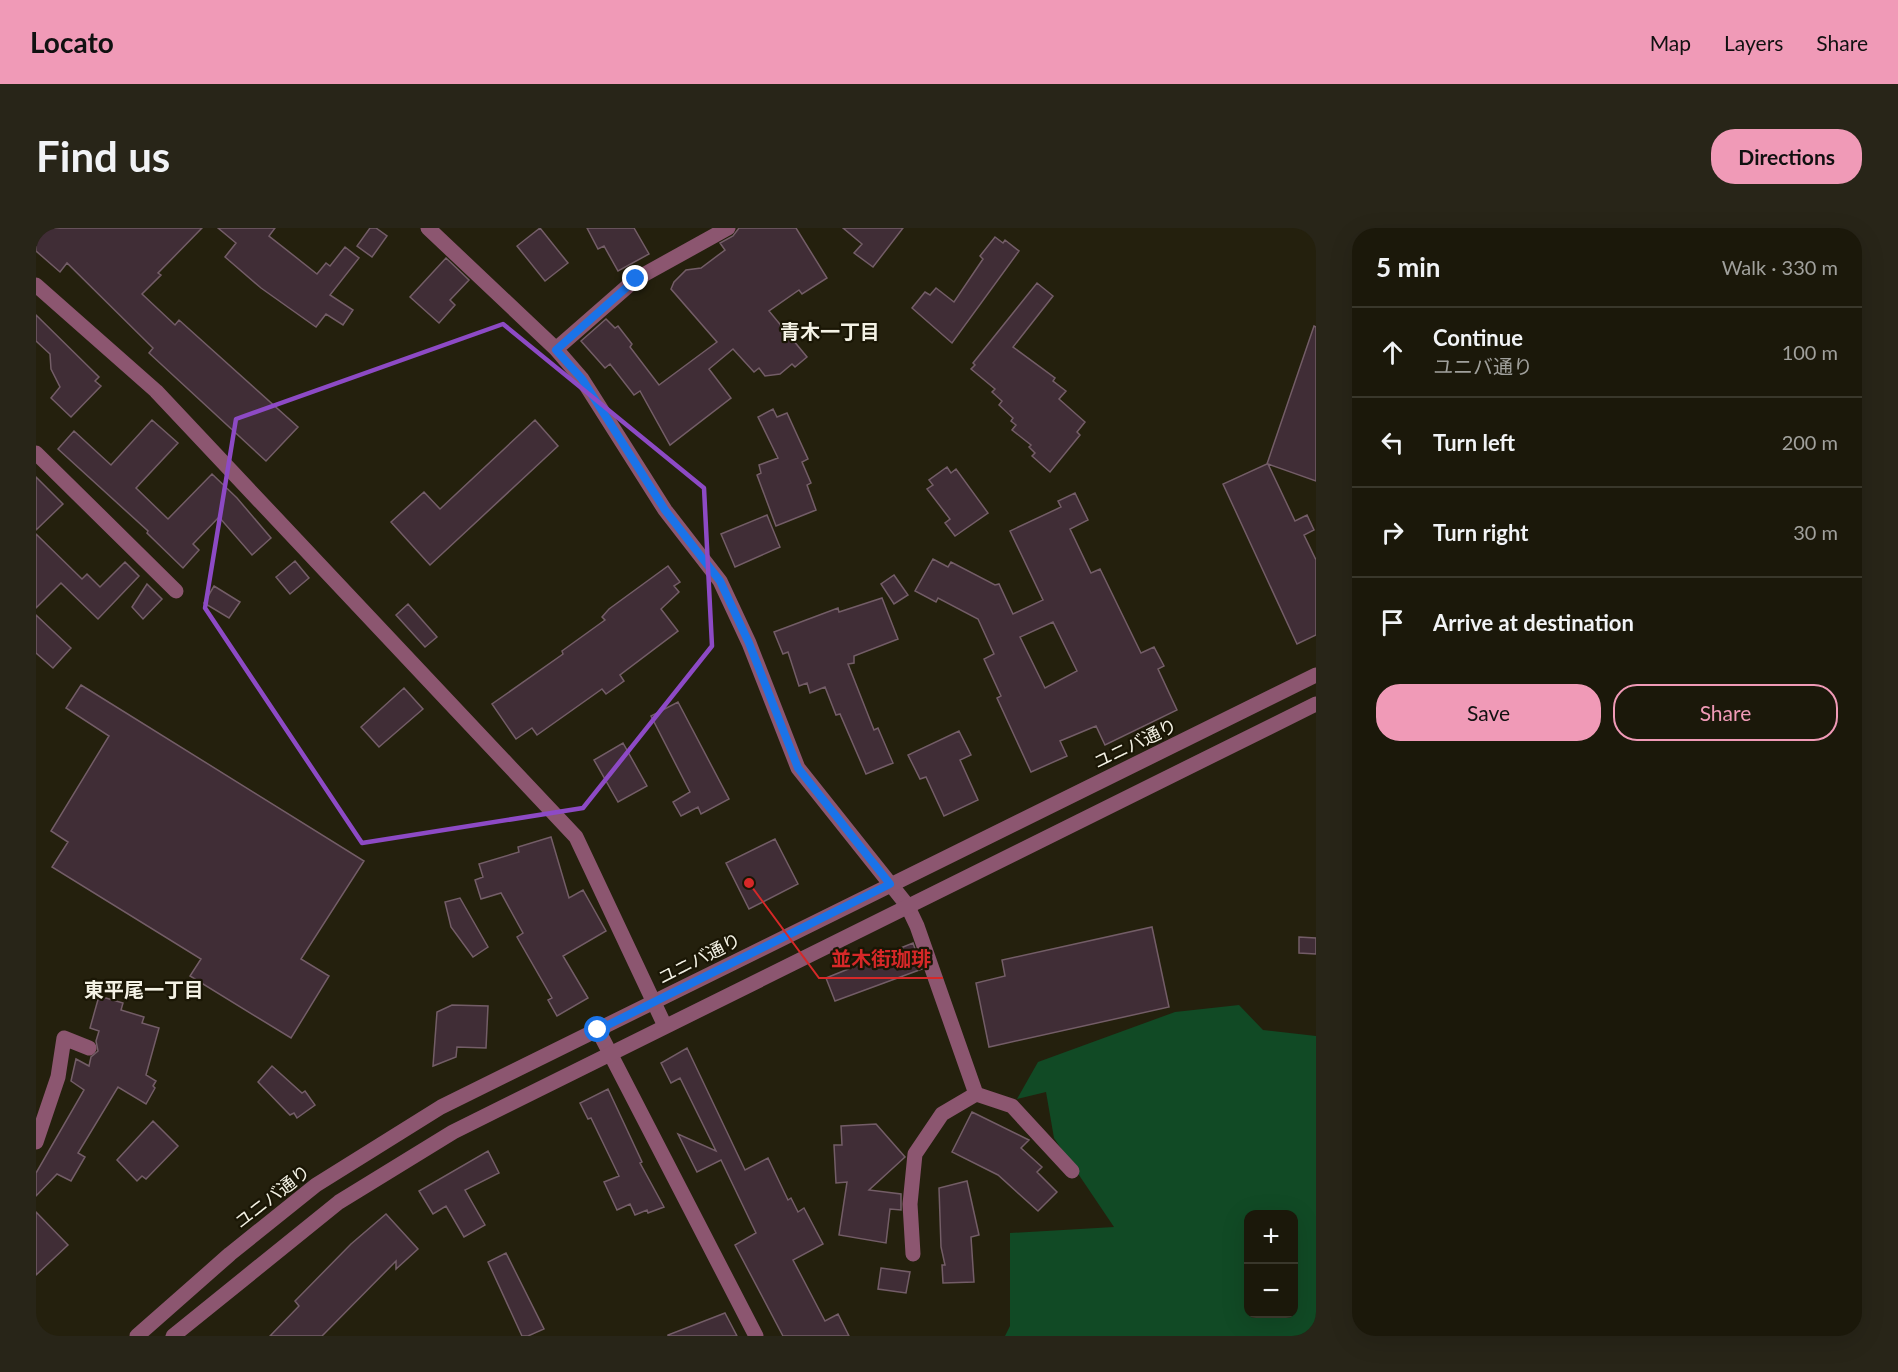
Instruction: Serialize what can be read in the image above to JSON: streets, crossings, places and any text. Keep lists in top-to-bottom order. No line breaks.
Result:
{"streets":{"street":["ユニバ通り"]},"districts":["青木一丁目","東平尾一丁目"],"places":["並木街珈琲"],"page":{"header":"Locato","nav":["Map","Layers","Share"],"buttons":["Directions",["Save","Share"]],"title":"Find us","heading":["5 min","Walk · 330 m"],"list":[["Continue","ユニバ通り","100 m"],["Turn left","200 m"],["Turn right","30 m"],"Arrive at destination"],"map_buttons":["+","−"]}}
